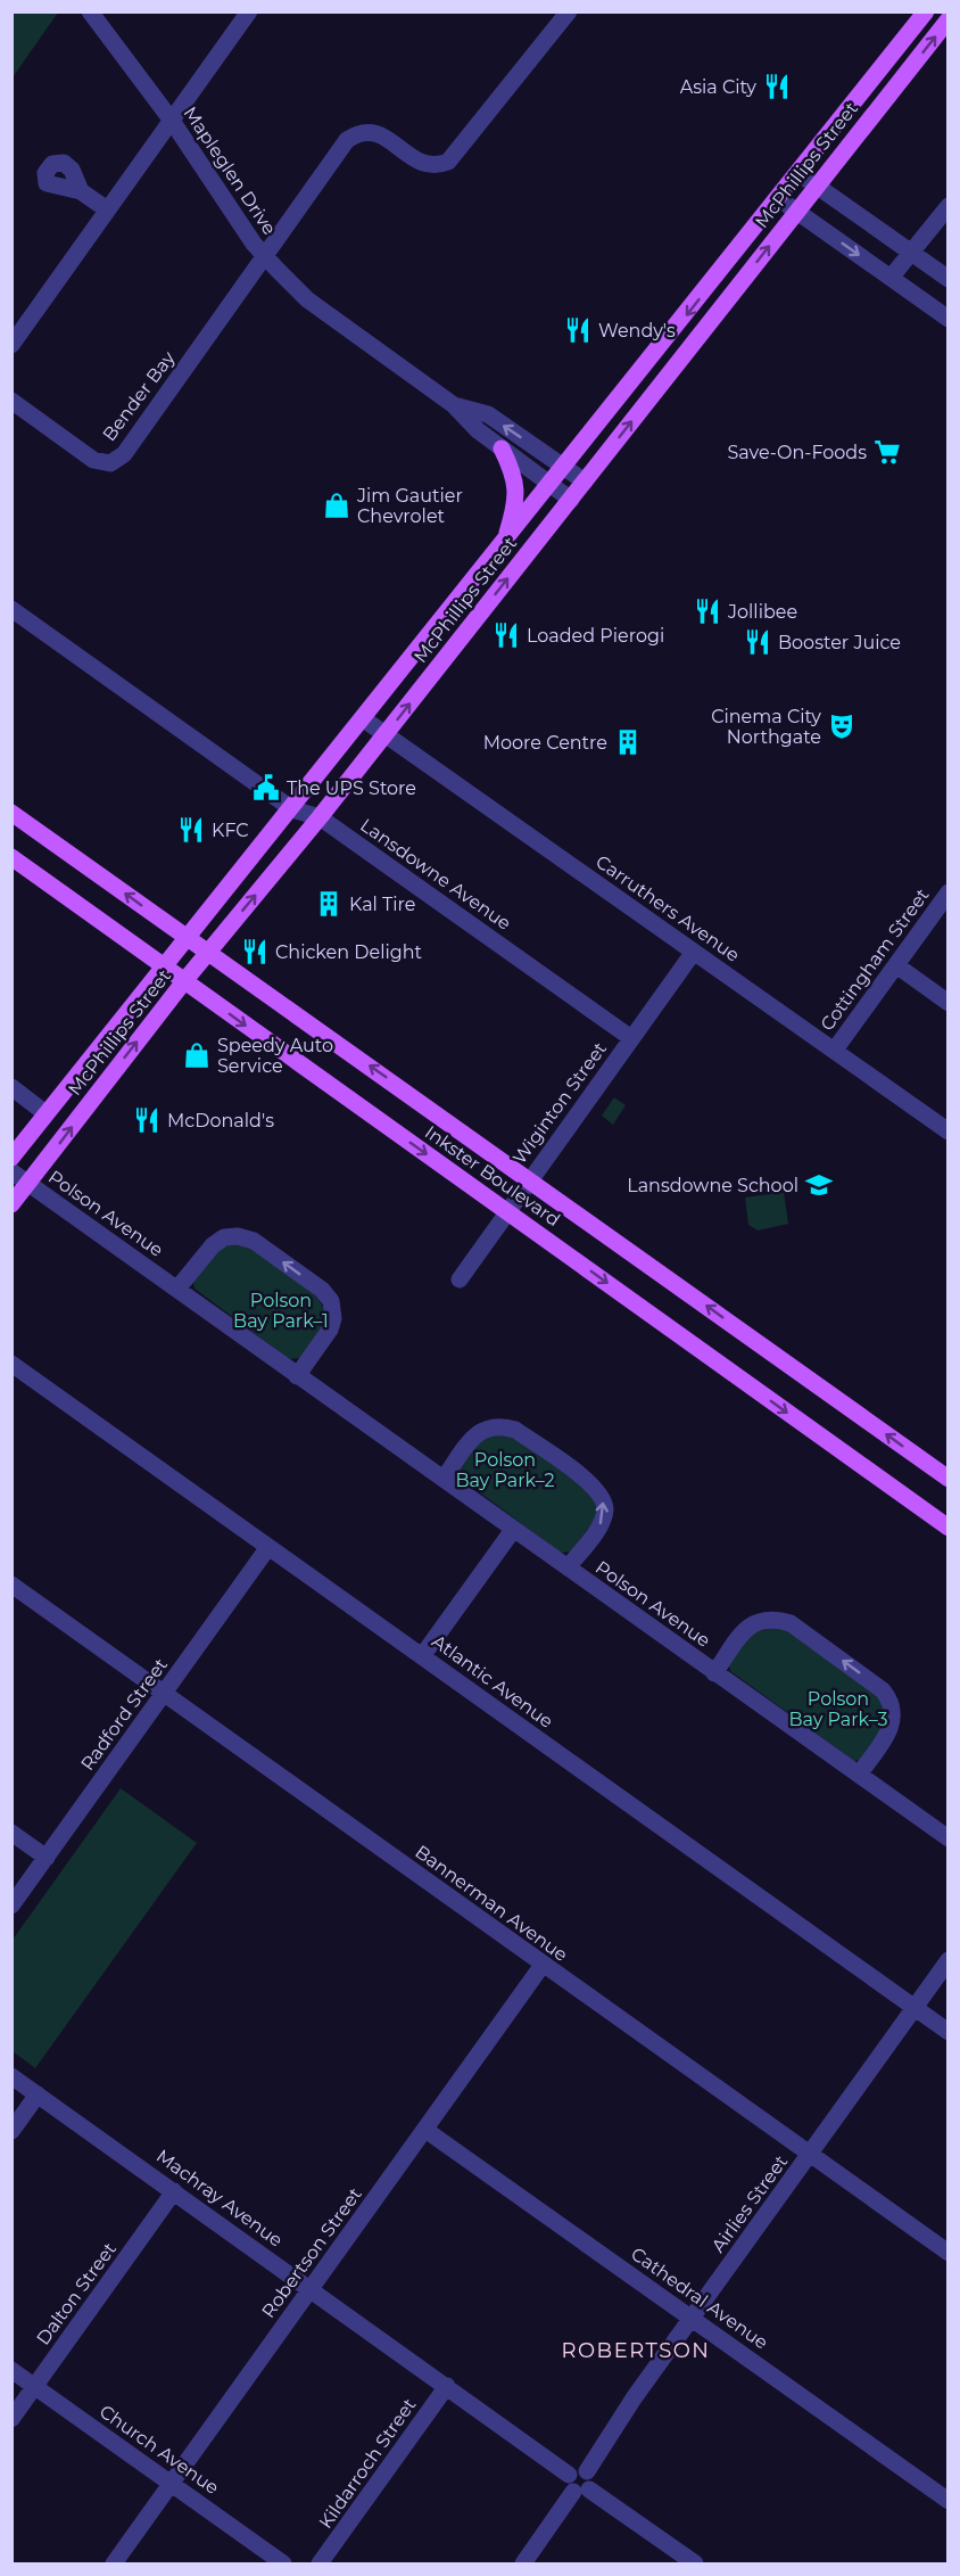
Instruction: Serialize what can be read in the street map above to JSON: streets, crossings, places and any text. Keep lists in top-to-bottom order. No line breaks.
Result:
{"streets":{"main road":["McPhillips Street","Inkster Boulevard"],"street":["Mapleglen Drive","Bender Bay","Lansdowne Avenue","Carruthers Avenue","Cottingham Street","Wiginton Street","Polson Avenue","Atlantic Avenue","Radford Street","Bannerman Avenue","Machray Avenue","Airlies Street","Robertson Street","Dalton Street","Cathedral Avenue","Church Avenue","Kildarroch Street"]},"crossings":[["McPhillips Street","Mapleglen Drive"],["McPhillips Street","Lansdowne Avenue"],["McPhillips Street","Carruthers Avenue"],["McPhillips Street","Inkster Boulevard"],["McPhillips Street","Polson Avenue"],["Mapleglen Drive","Bender Bay"],["Lansdowne Avenue","Wiginton Street"],["Carruthers Avenue","Cottingham Street"],["Carruthers Avenue","Wiginton Street"],["Wiginton Street","Inkster Boulevard"],["Atlantic Avenue","Radford Street"],["Atlantic Avenue","Airlies Street"],["Radford Street","Bannerman Avenue"],["Bannerman Avenue","Airlies Street"],["Bannerman Avenue","Robertson Street"],["Machray Avenue","Airlies Street"],["Machray Avenue","Robertson Street"],["Machray Avenue","Dalton Street"],["Machray Avenue","Kildarroch Street"],["Airlies Street","Cathedral Avenue"],["Robertson Street","Cathedral Avenue"],["Robertson Street","Church Avenue"],["Dalton Street","Church Avenue"]],"districts":["ROBERTSON"],"parks":["Polson Bay Park–1","Polson Bay Park–2","Polson Bay Park–3"],"places":{"restaurant":["Asia City","Wendy's","Jollibee","Loaded Pierogi","Booster Juice","KFC","Chicken Delight","McDonald's"],"supermarket":["Save-On-Foods"],"shop":["Jim Gautier Chevrolet","Speedy Auto Service"],"theatre":["Cinema City Northgate"],"building":["Moore Centre","Kal Tire"],"public building":["The UPS Store"],"school or university":["Lansdowne School"]}}
